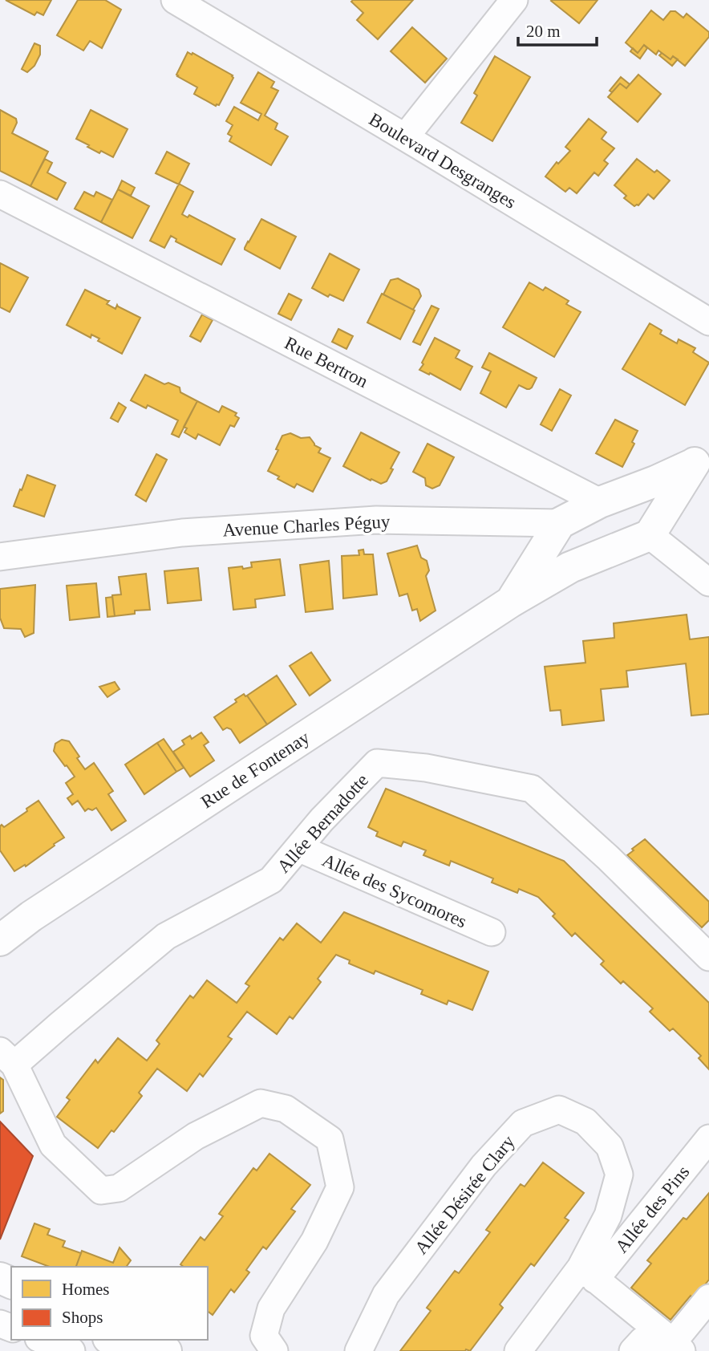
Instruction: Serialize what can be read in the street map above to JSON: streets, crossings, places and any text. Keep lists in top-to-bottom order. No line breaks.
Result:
{"streets":{"main road":["Rue Bertron","Rue de Fontenay"],"street":["Boulevard Desgranges","Avenue Charles Péguy","Allée Bernadotte","Allée des Sycomores","Allée Désirée Clary","Allée des Pins"]},"crossings":[["Rue Bertron","Rue de Fontenay"],["Avenue Charles Péguy","Rue de Fontenay"],["Allée Bernadotte","Allée des Sycomores"],["Allée Désirée Clary","Allée des Pins"]],"legend":["Homes","Shops"],"scale_bar":"20 m"}
